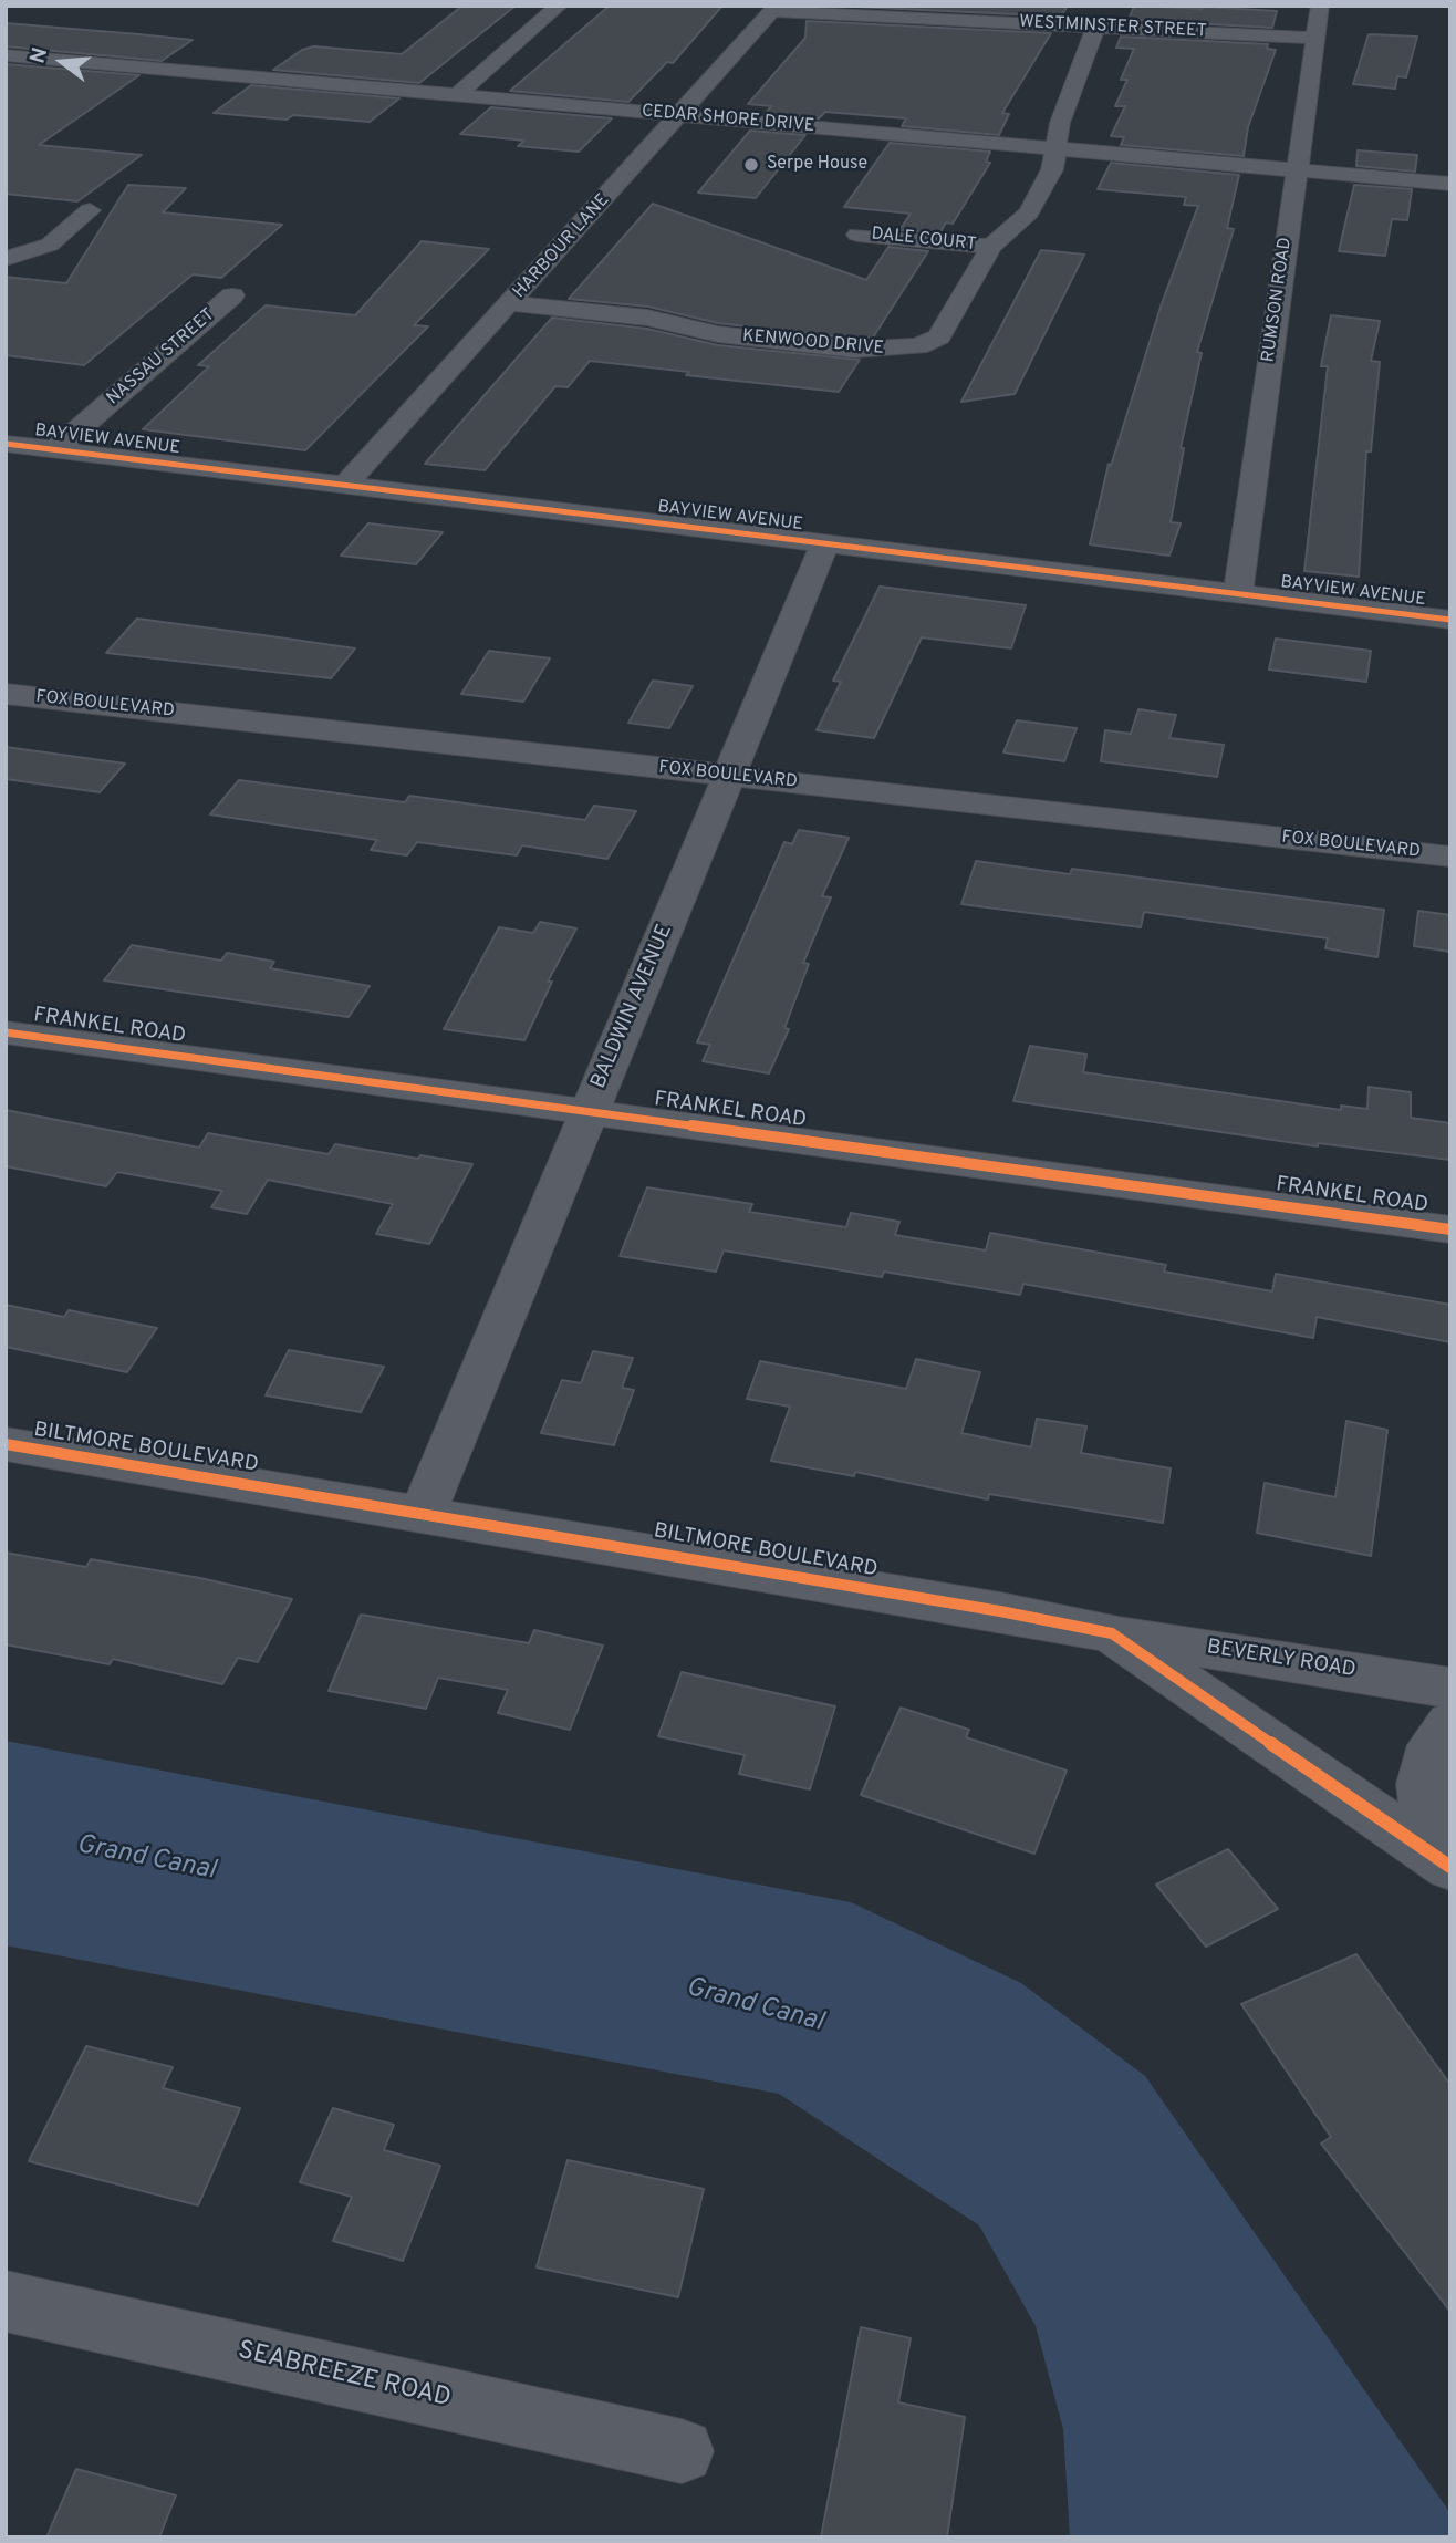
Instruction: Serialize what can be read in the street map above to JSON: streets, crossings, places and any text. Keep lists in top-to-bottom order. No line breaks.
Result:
{"streets":{"street":["WESTMINSTER STREET","CEDAR SHORE DRIVE","DALE COURT","HARBOUR LANE","RUMSON ROAD","KENWOOD DRIVE","NASSAU STREET","BAYVIEW AVENUE","FOX BOULEVARD","BALDWIN AVENUE","FRANKEL ROAD","BILTMORE BOULEVARD","BEVERLY ROAD","SEABREEZE ROAD"]},"crossings":[["WESTMINSTER STREET","HARBOUR LANE"],["WESTMINSTER STREET","RUMSON ROAD"],["WESTMINSTER STREET","KENWOOD DRIVE"],["CEDAR SHORE DRIVE","HARBOUR LANE"],["CEDAR SHORE DRIVE","RUMSON ROAD"],["CEDAR SHORE DRIVE","KENWOOD DRIVE"],["DALE COURT","KENWOOD DRIVE"],["HARBOUR LANE","KENWOOD DRIVE"],["HARBOUR LANE","BAYVIEW AVENUE"],["RUMSON ROAD","BAYVIEW AVENUE"],["NASSAU STREET","BAYVIEW AVENUE"],["BAYVIEW AVENUE","BALDWIN AVENUE"],["FOX BOULEVARD","BALDWIN AVENUE"],["BALDWIN AVENUE","FRANKEL ROAD"],["BALDWIN AVENUE","BILTMORE BOULEVARD"],["BILTMORE BOULEVARD","BEVERLY ROAD"]],"water":["Grand Canal"],"places":["Serpe House"],"north":"left"}
